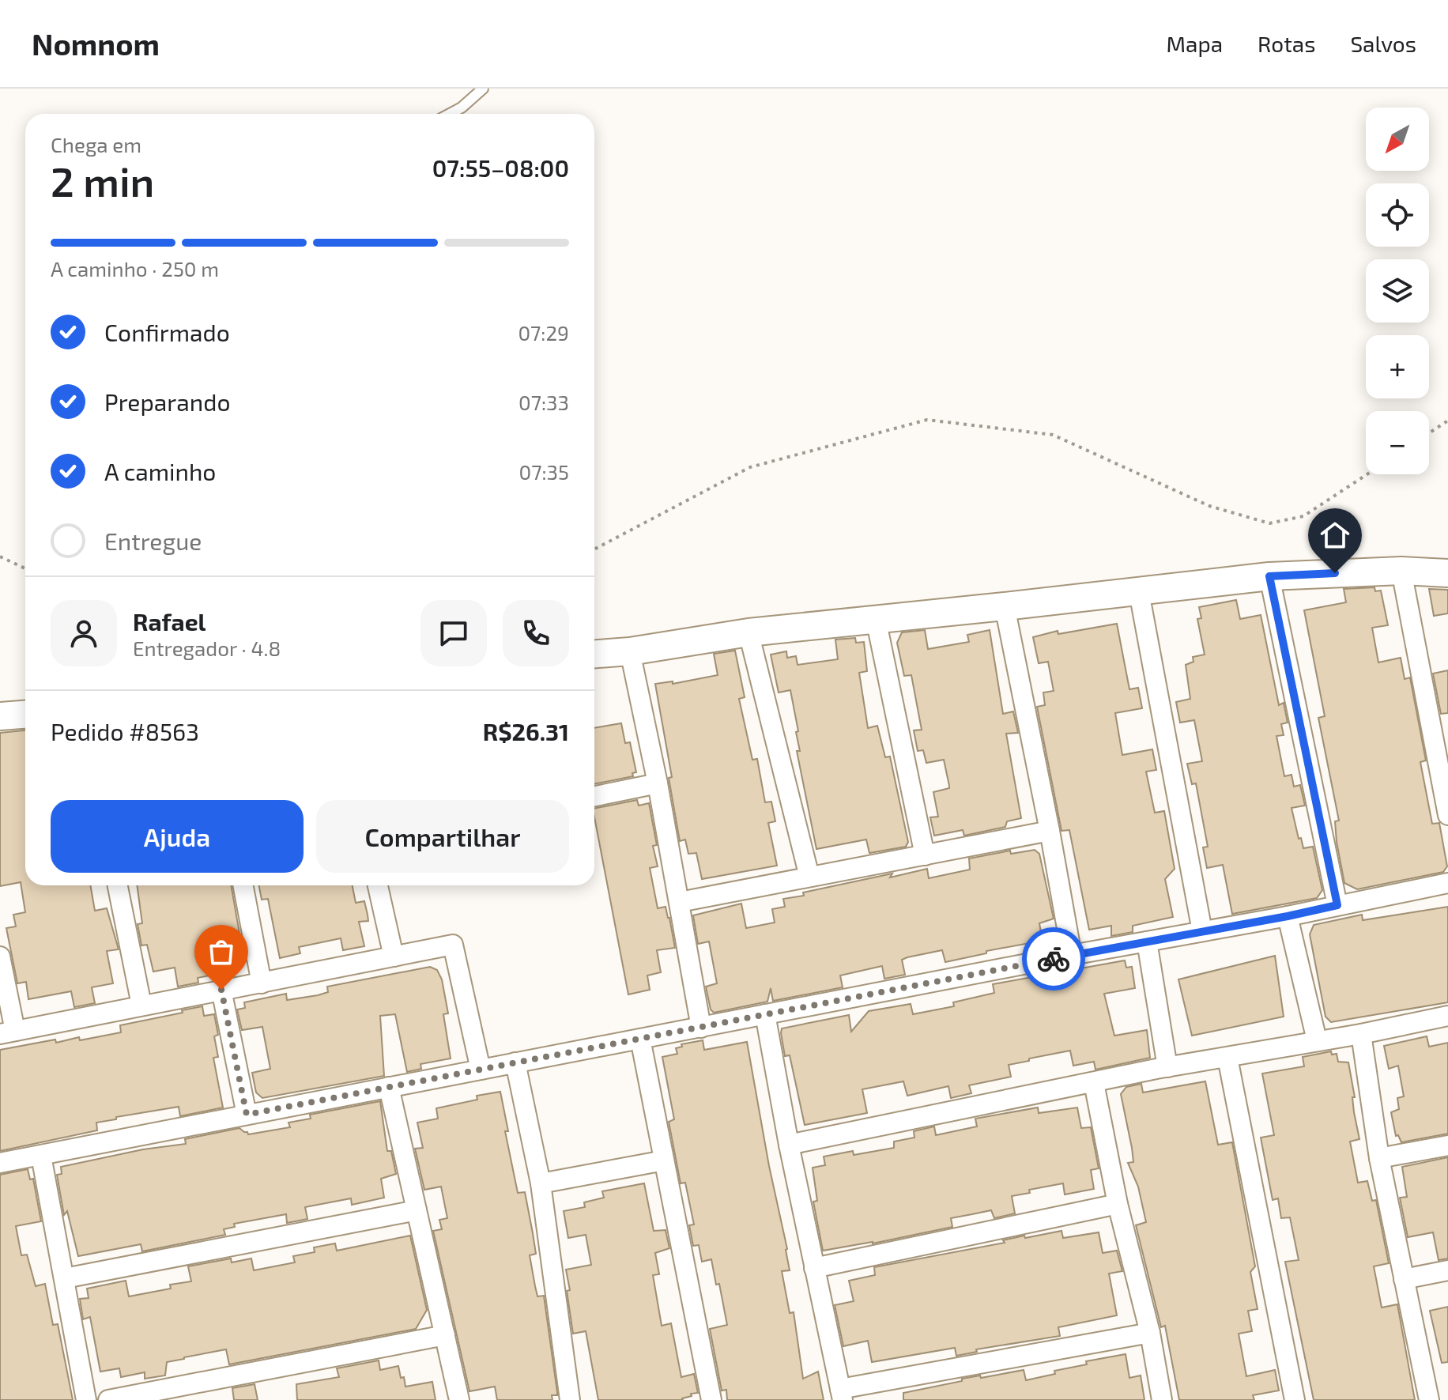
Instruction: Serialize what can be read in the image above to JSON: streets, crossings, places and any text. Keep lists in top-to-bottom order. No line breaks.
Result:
{"north":"bottom left","page":{"header":"Nomnom","nav":["Mapa","Rotas","Salvos"],"map_buttons":["+","−"],"heading":["2 min","Chega em","07:55–08:00"],"panel":["Rafael","Entregador · 4.8","Pedido #8563","R$26.31"],"bar":"A caminho · 250 m","list":[["Confirmado","07:29"],["Preparando","07:33"],["A caminho","07:35"],"Entregue"],"buttons":["Ajuda","Compartilhar"]}}
